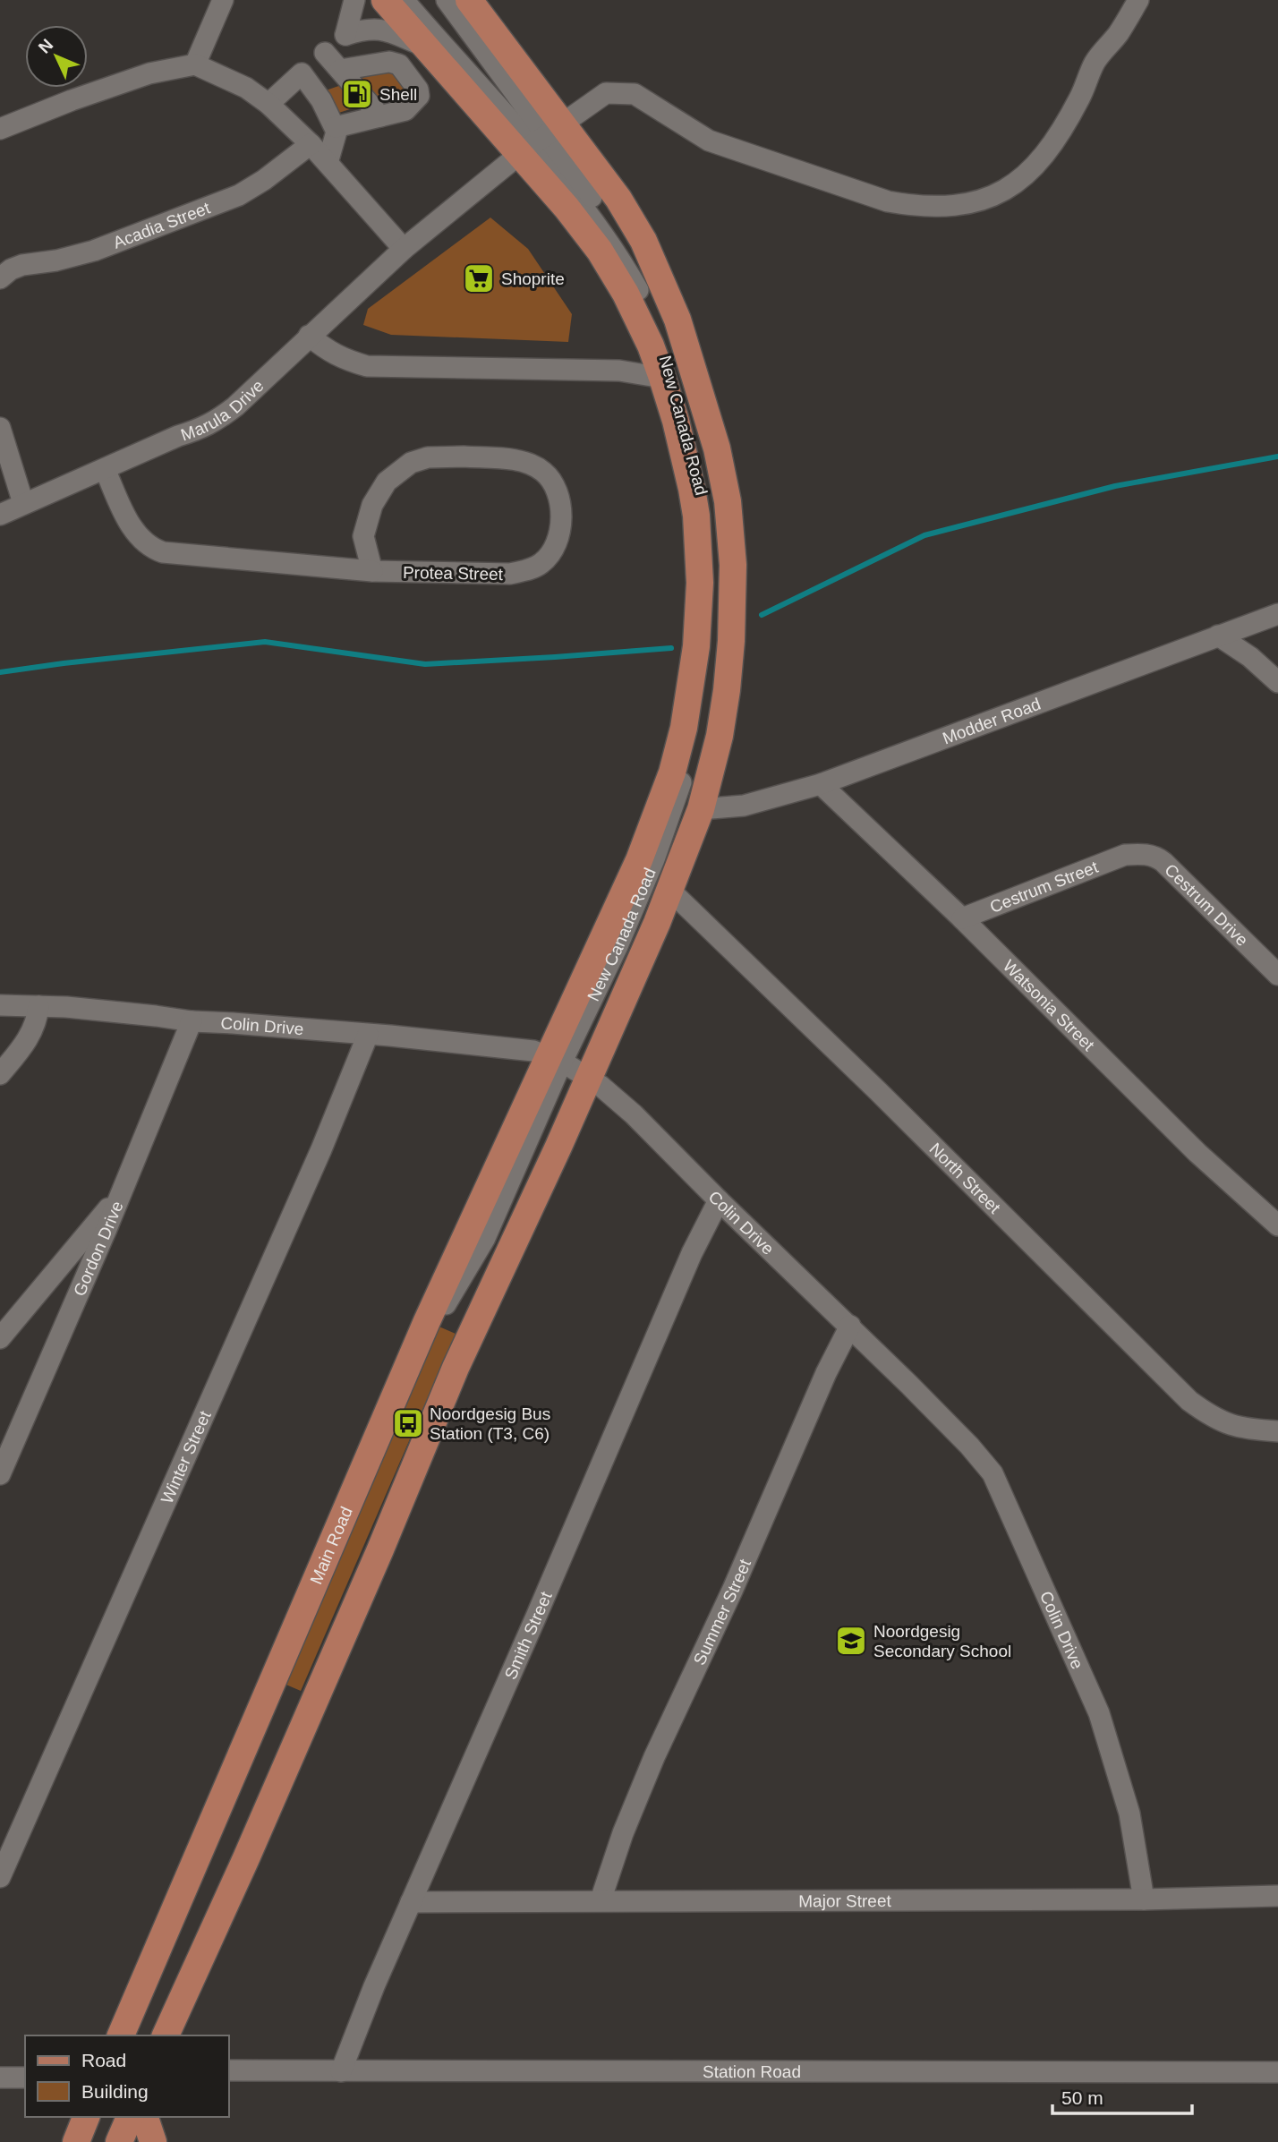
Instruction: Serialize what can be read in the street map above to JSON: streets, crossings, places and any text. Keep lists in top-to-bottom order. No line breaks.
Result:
{"streets":{"main road":["New Canada Road","Main Road"],"street":["Acadia Street","Marula Drive","Protea Street","Modder Road","Cestrum Street","Cestrum Drive","Watsonia Street","Colin Drive","North Street","Gordon Drive","Winter Street","Summer Street","Smith Street","Major Street","Station Road"]},"crossings":[["Marula Drive","New Canada Road"],["Marula Drive","Protea Street"],["New Canada Road","Modder Road"],["New Canada Road","Colin Drive"],["New Canada Road","North Street"],["New Canada Road","Main Road"],["Modder Road","Watsonia Street"],["Cestrum Street","Cestrum Drive"],["Cestrum Street","Watsonia Street"],["Colin Drive","Gordon Drive"],["Colin Drive","Winter Street"],["Colin Drive","Main Road"],["Colin Drive","Summer Street"],["Colin Drive","Smith Street"],["Colin Drive","Major Street"],["Summer Street","Major Street"],["Smith Street","Major Street"],["Smith Street","Station Road"]],"places":{"fuel station":["Shell"],"supermarket":["Shoprite"],"bus stop":["Noordgesig Bus Station (T3, C6)"],"school or university":["Noordgesig Secondary School"]},"legend":["Road","Building"],"scale_bar":"50 m","north":"top left"}
